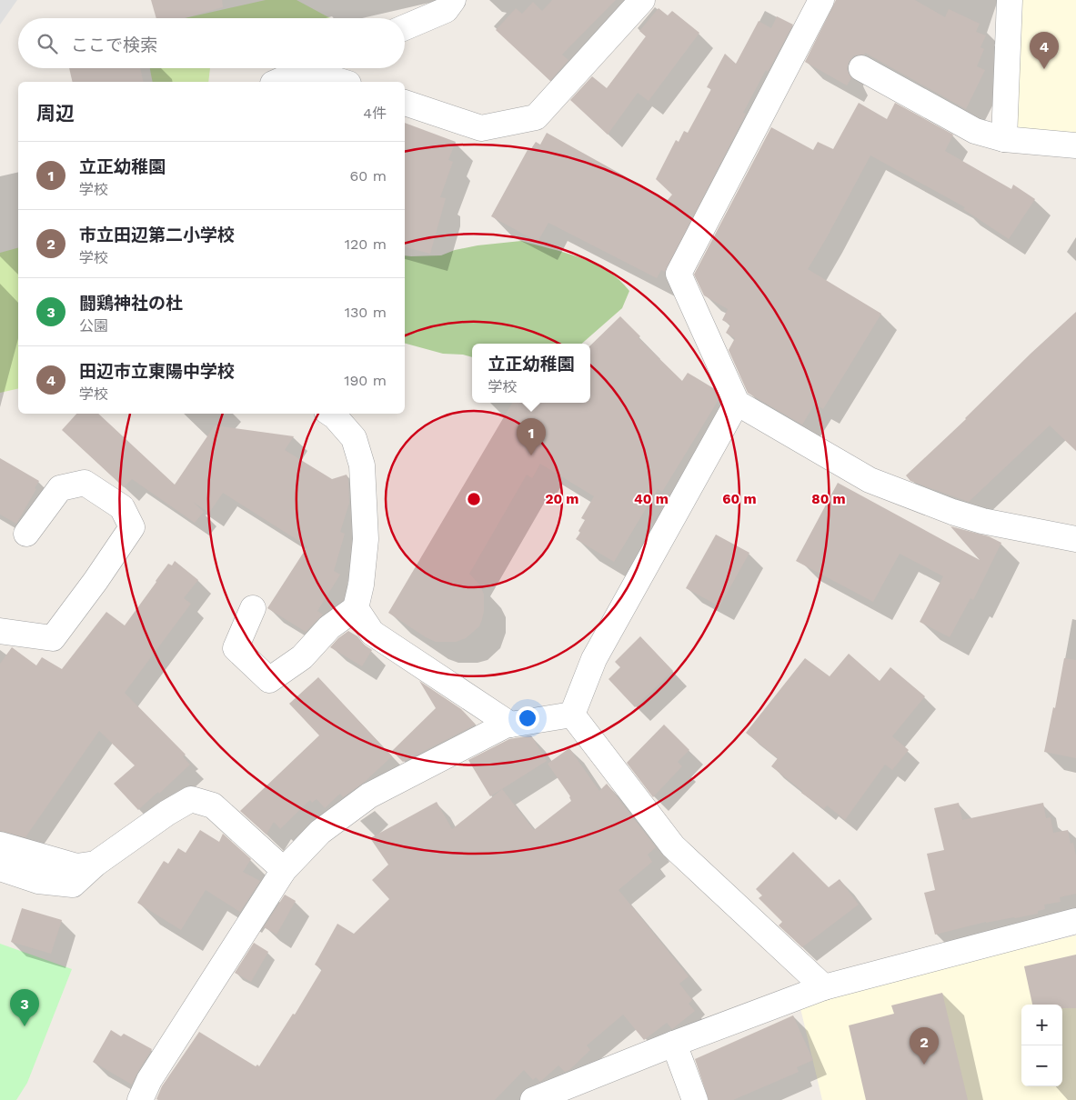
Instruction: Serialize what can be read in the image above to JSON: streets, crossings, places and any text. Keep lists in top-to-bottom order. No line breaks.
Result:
{"page":{"search":"ここで検索","pins":["4","1","3","2"],"heading":["周辺","4件"],"list":[{"mark":"1","name":"立正幼稚園","note":"学校","value":"60 m"},{"mark":"2","name":"市立田辺第二小学校","note":"学校","value":"120 m"},{"mark":"3","name":"闘鶏神社の杜","note":"公園","value":"130 m"},{"mark":"4","name":"田辺市立東陽中学校","note":"学校","value":"190 m"}],"popup":["立正幼稚園","学校"],"map_buttons":["+","−"]},"rings":["20 m","40 m","60 m","80 m"]}
